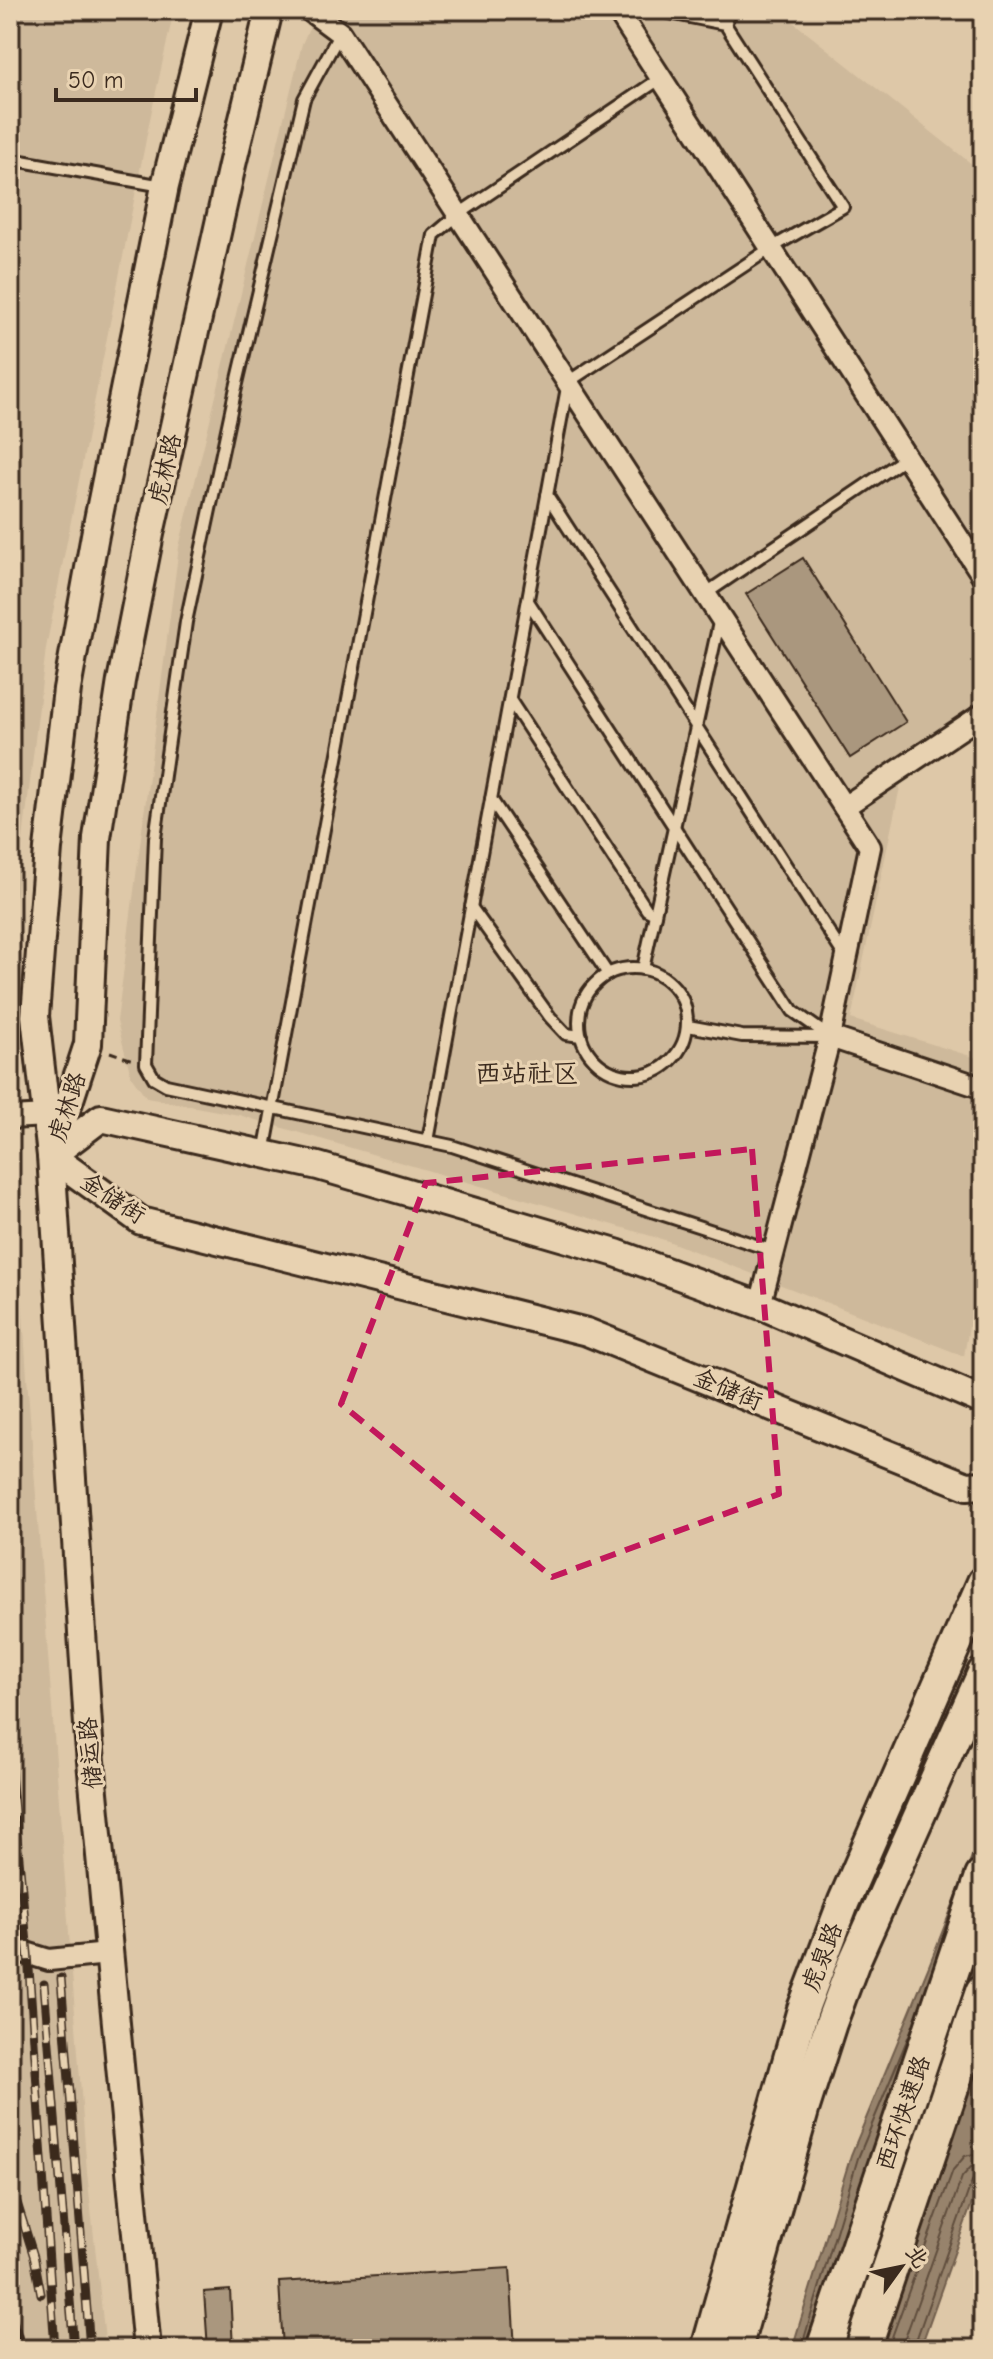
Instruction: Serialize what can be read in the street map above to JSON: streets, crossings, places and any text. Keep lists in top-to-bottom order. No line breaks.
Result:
{"streets":{"highway":["西环快速路"],"main road":["虎泉路"],"street":["虎林路","金储街","储运路"]},"crossings":[["虎林路","金储街"],["虎林路","储运路"],["金储街","储运路"]],"districts":["西站社区"],"scale_bar":"50 m","north":"top right"}
